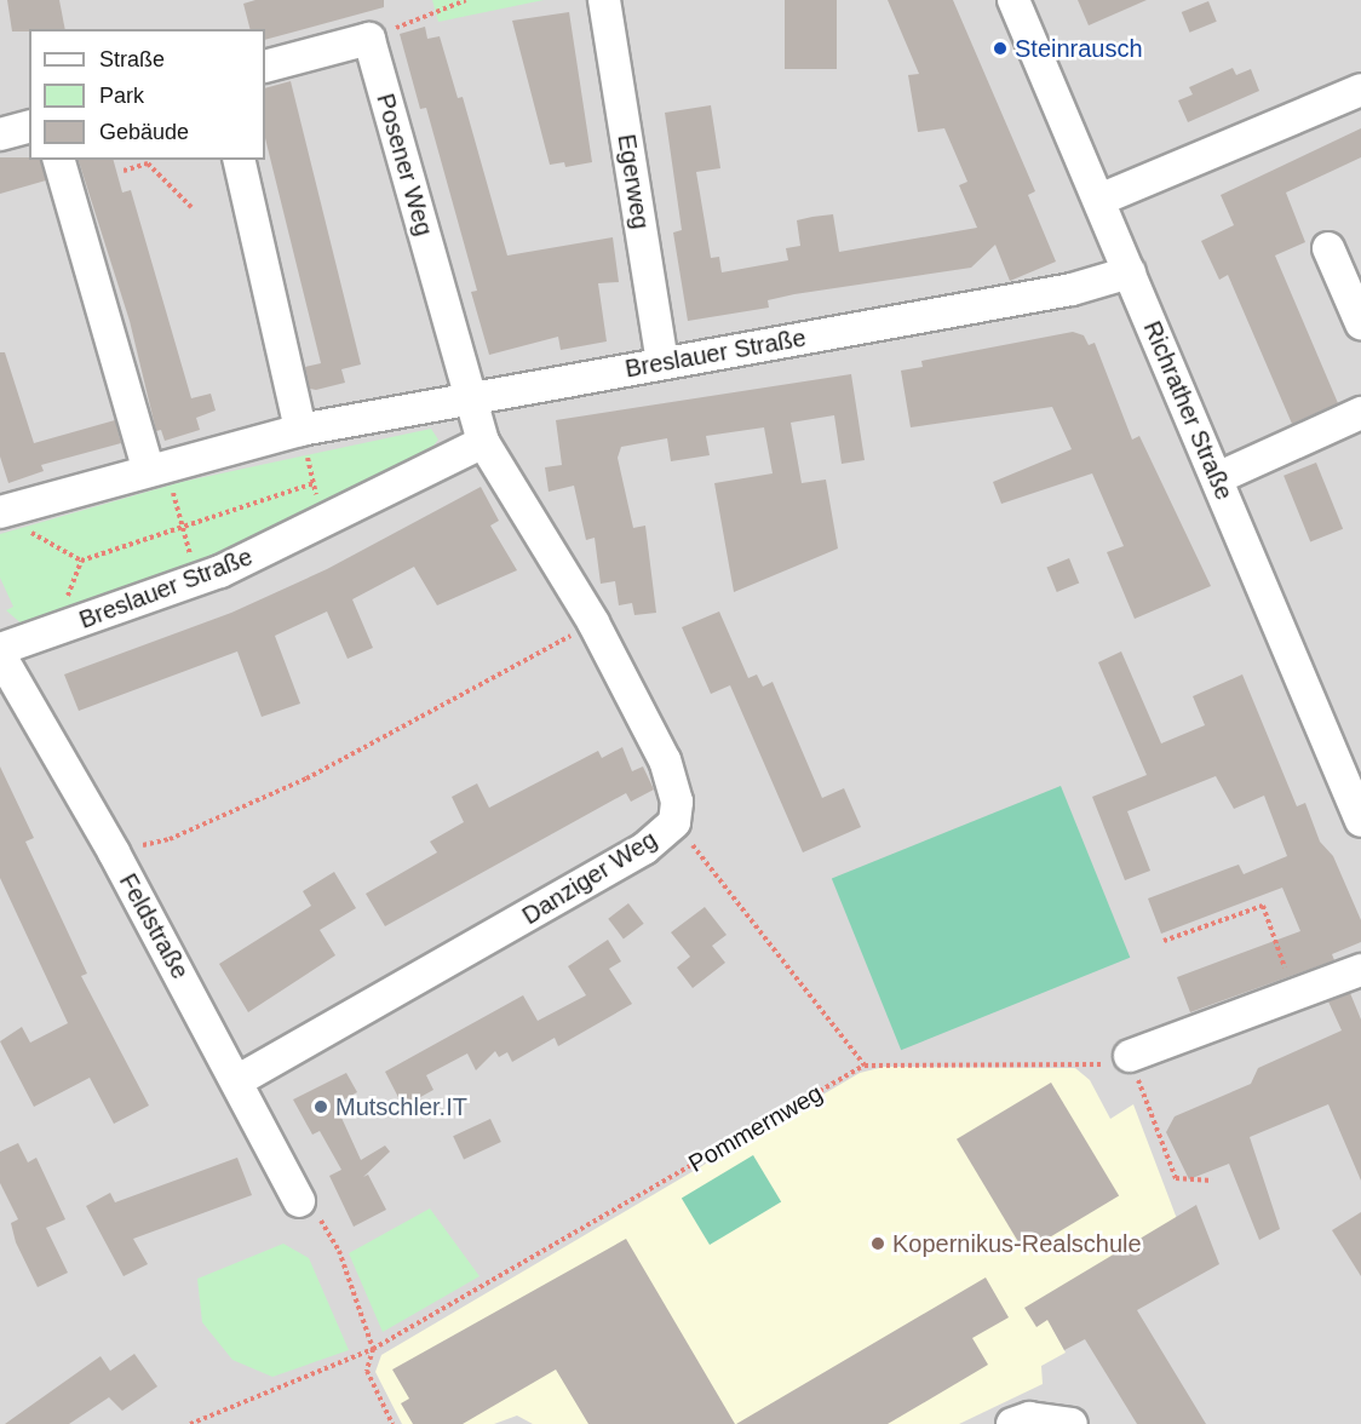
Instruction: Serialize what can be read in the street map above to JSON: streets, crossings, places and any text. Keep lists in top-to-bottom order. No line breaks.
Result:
{"streets":{"street":["Posener Weg","Egerweg","Breslauer Straße","Richrather Straße","Danziger Weg","Feldstraße"],"path":["Pommernweg"]},"crossings":[["Posener Weg","Breslauer Straße"],["Posener Weg","Danziger Weg"],["Egerweg","Breslauer Straße"],["Breslauer Straße","Richrather Straße"],["Breslauer Straße","Danziger Weg"],["Breslauer Straße","Feldstraße"],["Danziger Weg","Feldstraße"]],"places":["Steinrausch","Mutschler.IT","Kopernikus-Realschule"],"legend":["Straße","Park","Gebäude"]}
